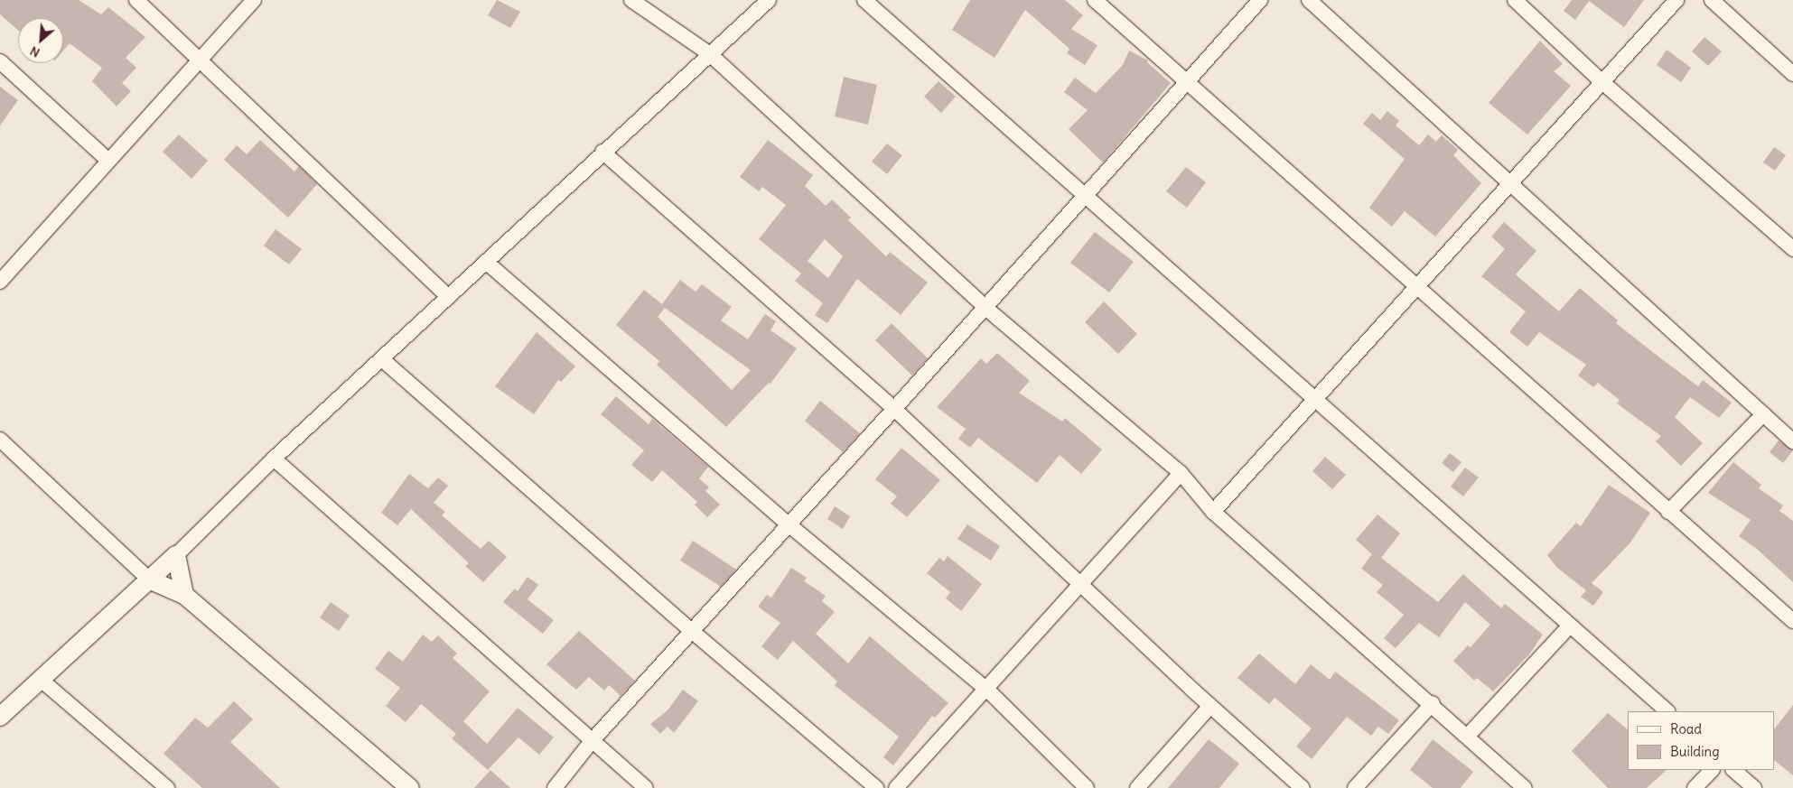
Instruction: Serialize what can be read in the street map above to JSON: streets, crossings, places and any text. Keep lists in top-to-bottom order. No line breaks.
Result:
{"legend":["Road","Building"],"north":"bottom left"}
